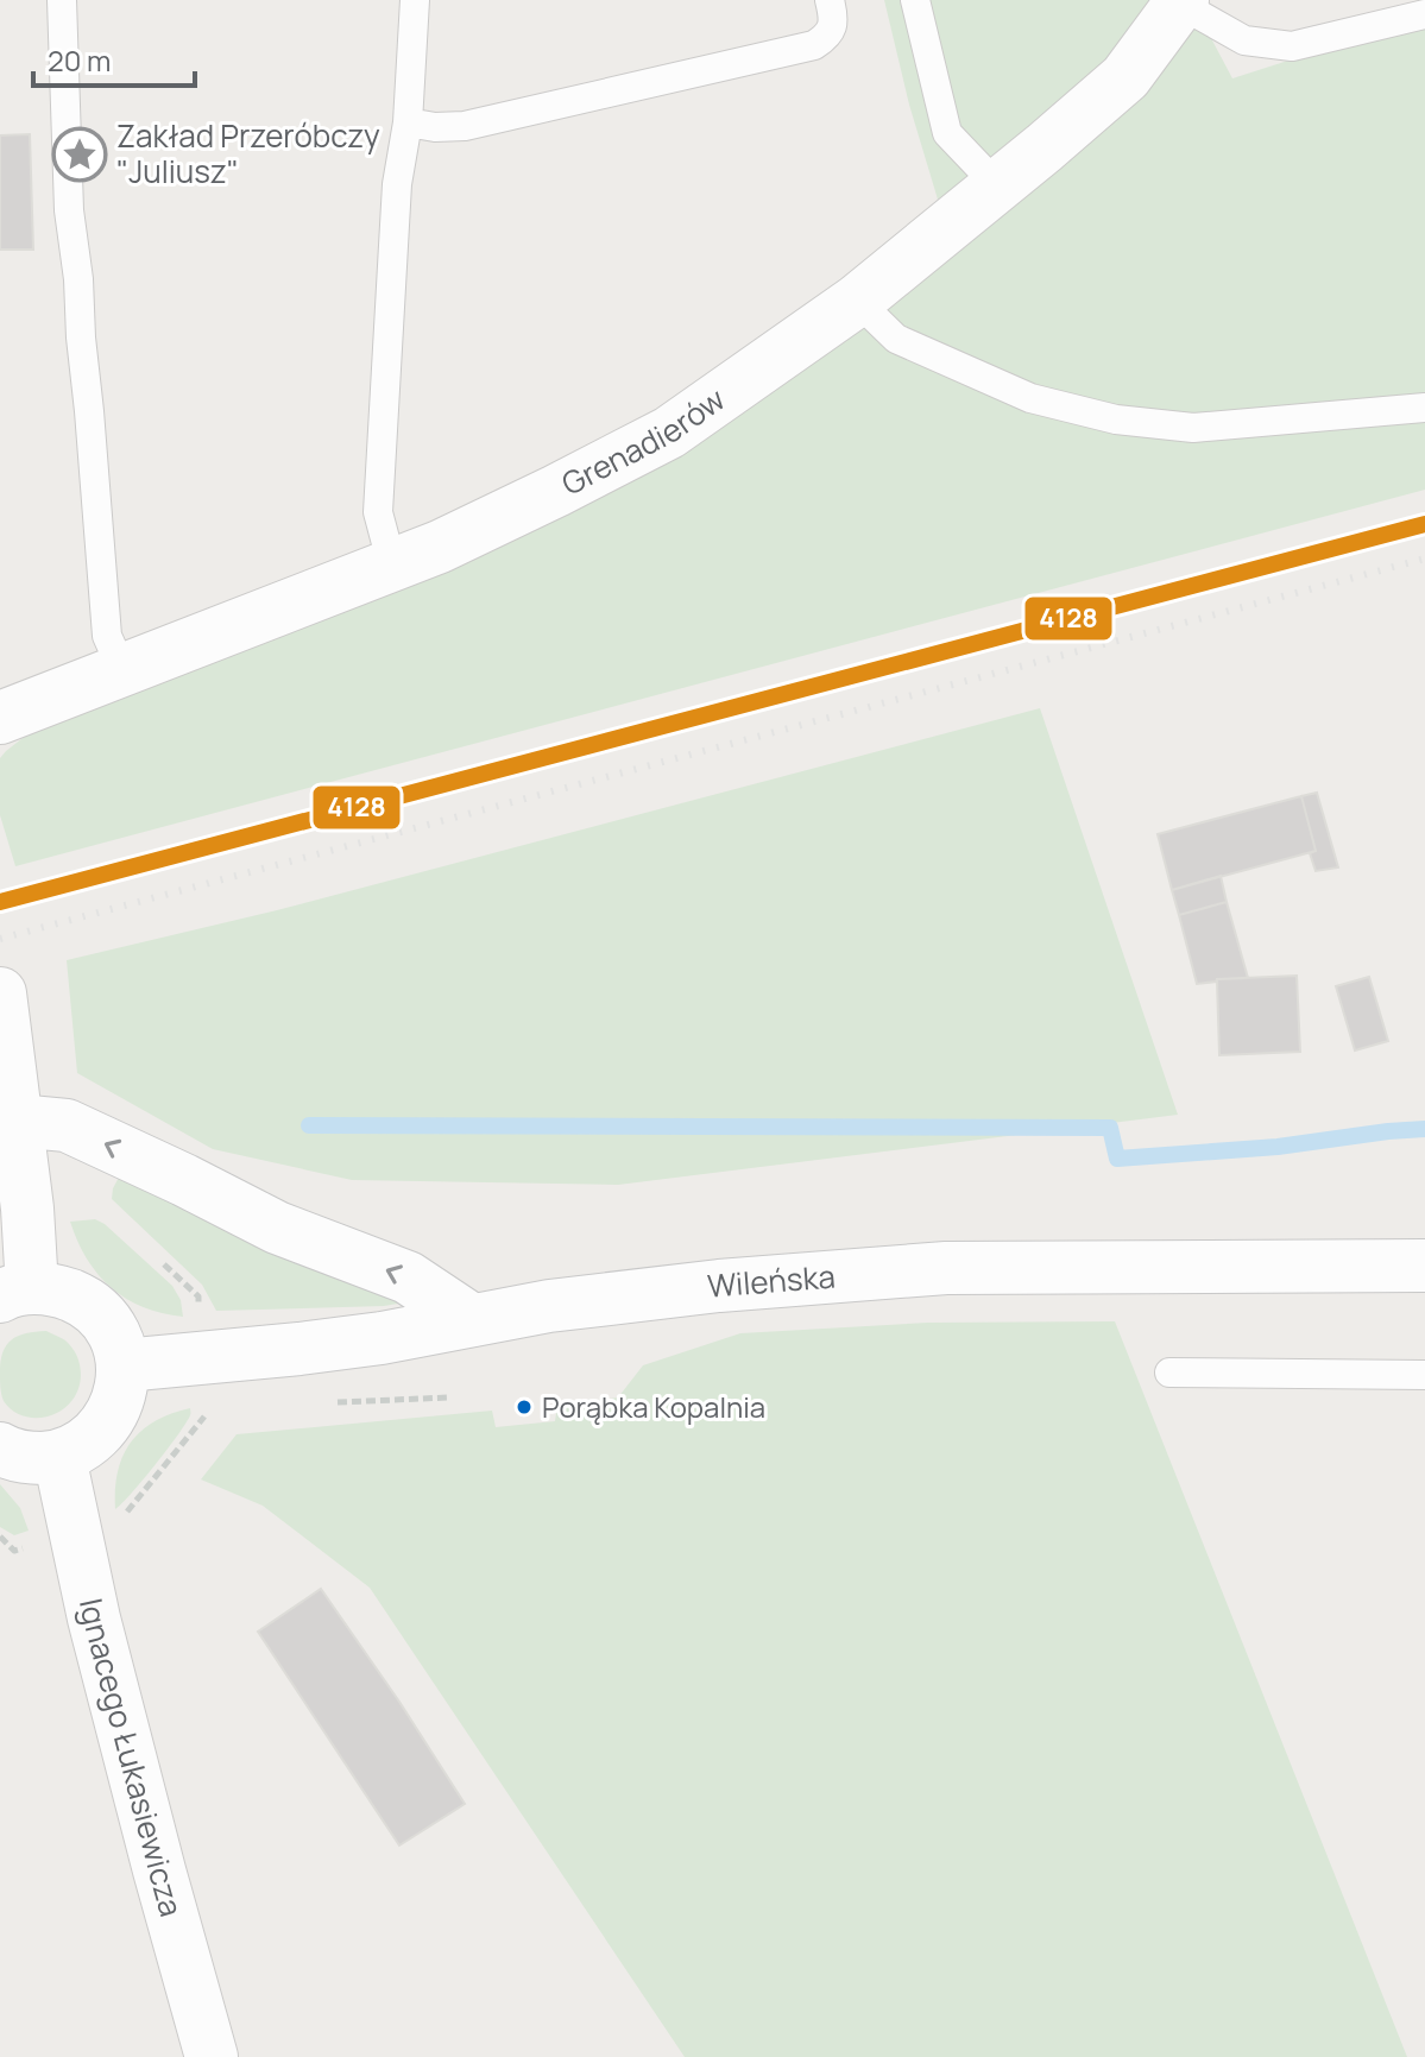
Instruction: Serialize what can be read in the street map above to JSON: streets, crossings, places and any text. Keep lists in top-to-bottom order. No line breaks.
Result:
{"streets":{"street":["Grenadierów","Wileńska","Ignacego Łukasiewicza"]},"places":{"place":["Zakład Przeróbczy \"Juliusz\""],"other":["Porąbka Kopalnia"]},"lines":["transit line 4128"],"scale_bar":"20 m"}
